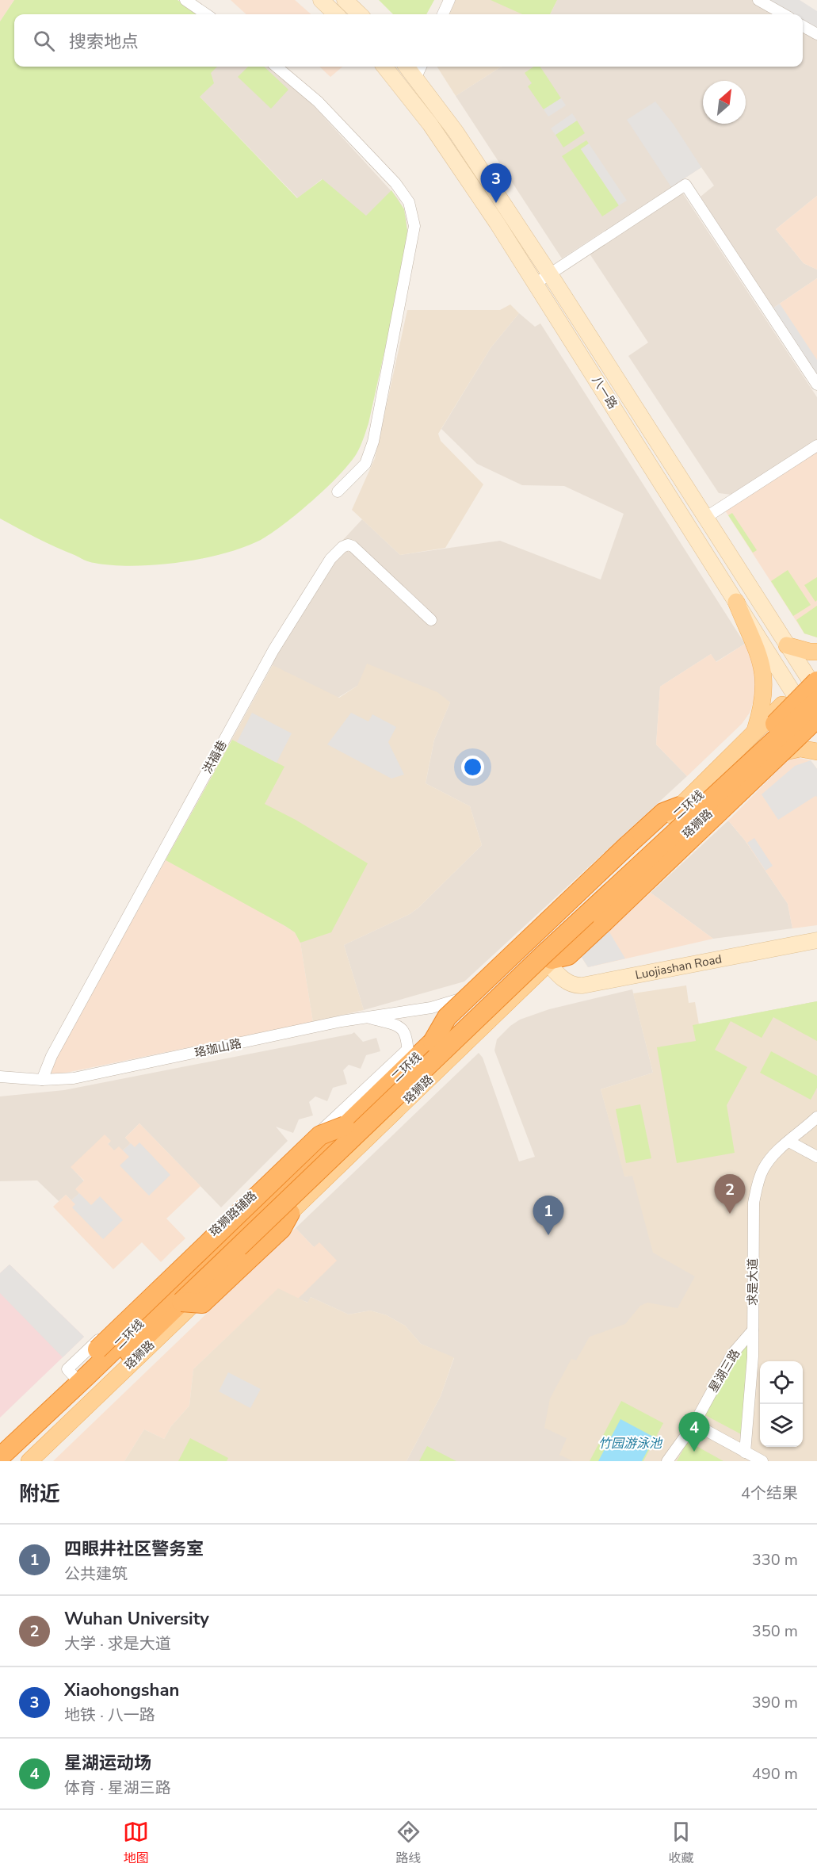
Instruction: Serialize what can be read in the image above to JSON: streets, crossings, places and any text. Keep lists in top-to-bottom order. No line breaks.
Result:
{"streets":{"highway":["二环线"],"main road":["八一路","珞狮路","Luojiashan Road"],"street":["洪福巷","珞珈山路","求是大道","星湖三路"]},"crossings":[["八一路","二环线"],["八一路","珞狮路"],["洪福巷","珞珈山路"],["二环线","珞狮路"],["珞狮路","Luojiashan Road"],["珞狮路","珞珈山路"],["求是大道","星湖三路"]],"water":["竹园游泳池"],"north":"top right","page":{"search":"搜索地点","pins":["3","2","1","4"],"heading":["附近","4个结果"],"list":[{"mark":"1","name":"四眼井社区警务室","note":"公共建筑","value":"330 m"},{"mark":"2","name":"Wuhan University","note":"大学 · 求是大道","value":"350 m"},{"mark":"3","name":"Xiaohongshan","note":"地铁 · 八一路","value":"390 m"},{"mark":"4","name":"星湖运动场","note":"体育 · 星湖三路","value":"490 m"}],"nav":["地图","路线","收藏"]}}
